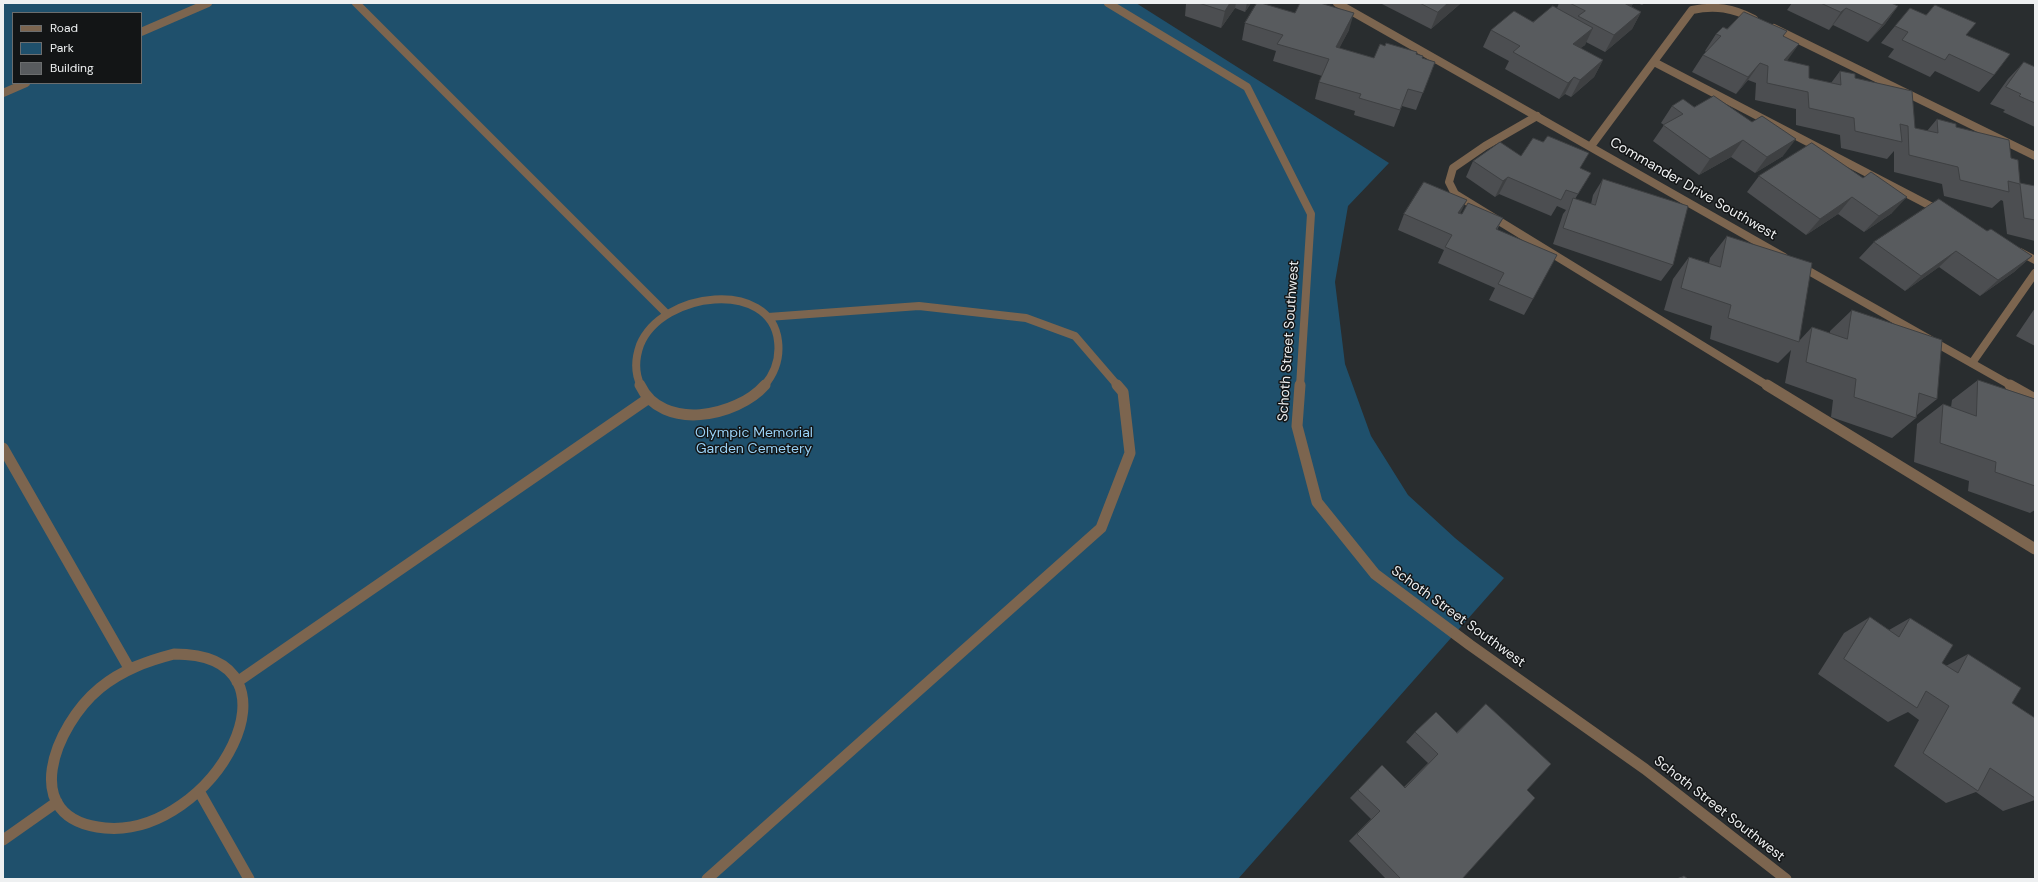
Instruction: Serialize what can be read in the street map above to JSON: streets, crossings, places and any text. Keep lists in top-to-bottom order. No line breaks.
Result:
{"streets":{"street":["Commander Drive Southwest","Schoth Street Southwest"]},"parks":["Olympic Memorial Garden Cemetery"],"legend":["Road","Park","Building"]}
